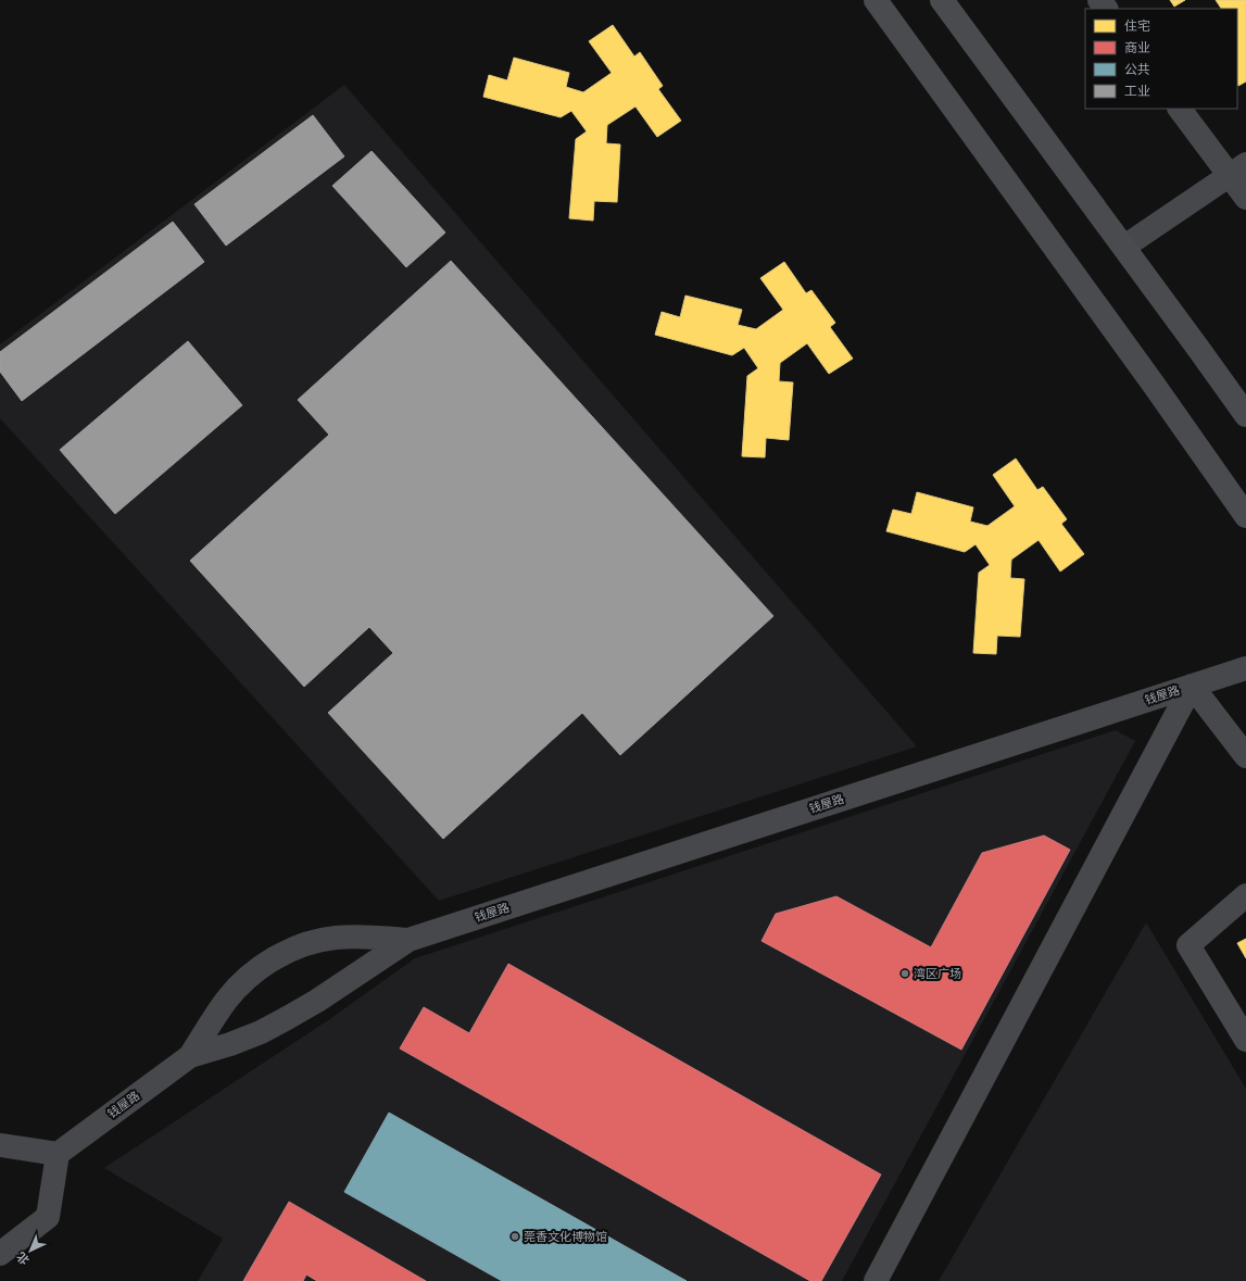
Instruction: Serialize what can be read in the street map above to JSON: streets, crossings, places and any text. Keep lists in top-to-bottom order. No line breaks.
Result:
{"streets":{"street":["钱屋路"]},"places":["湾区广场","莞香文化博物馆"],"legend":["住宅","商业","公共","工业"],"north":"bottom left"}
